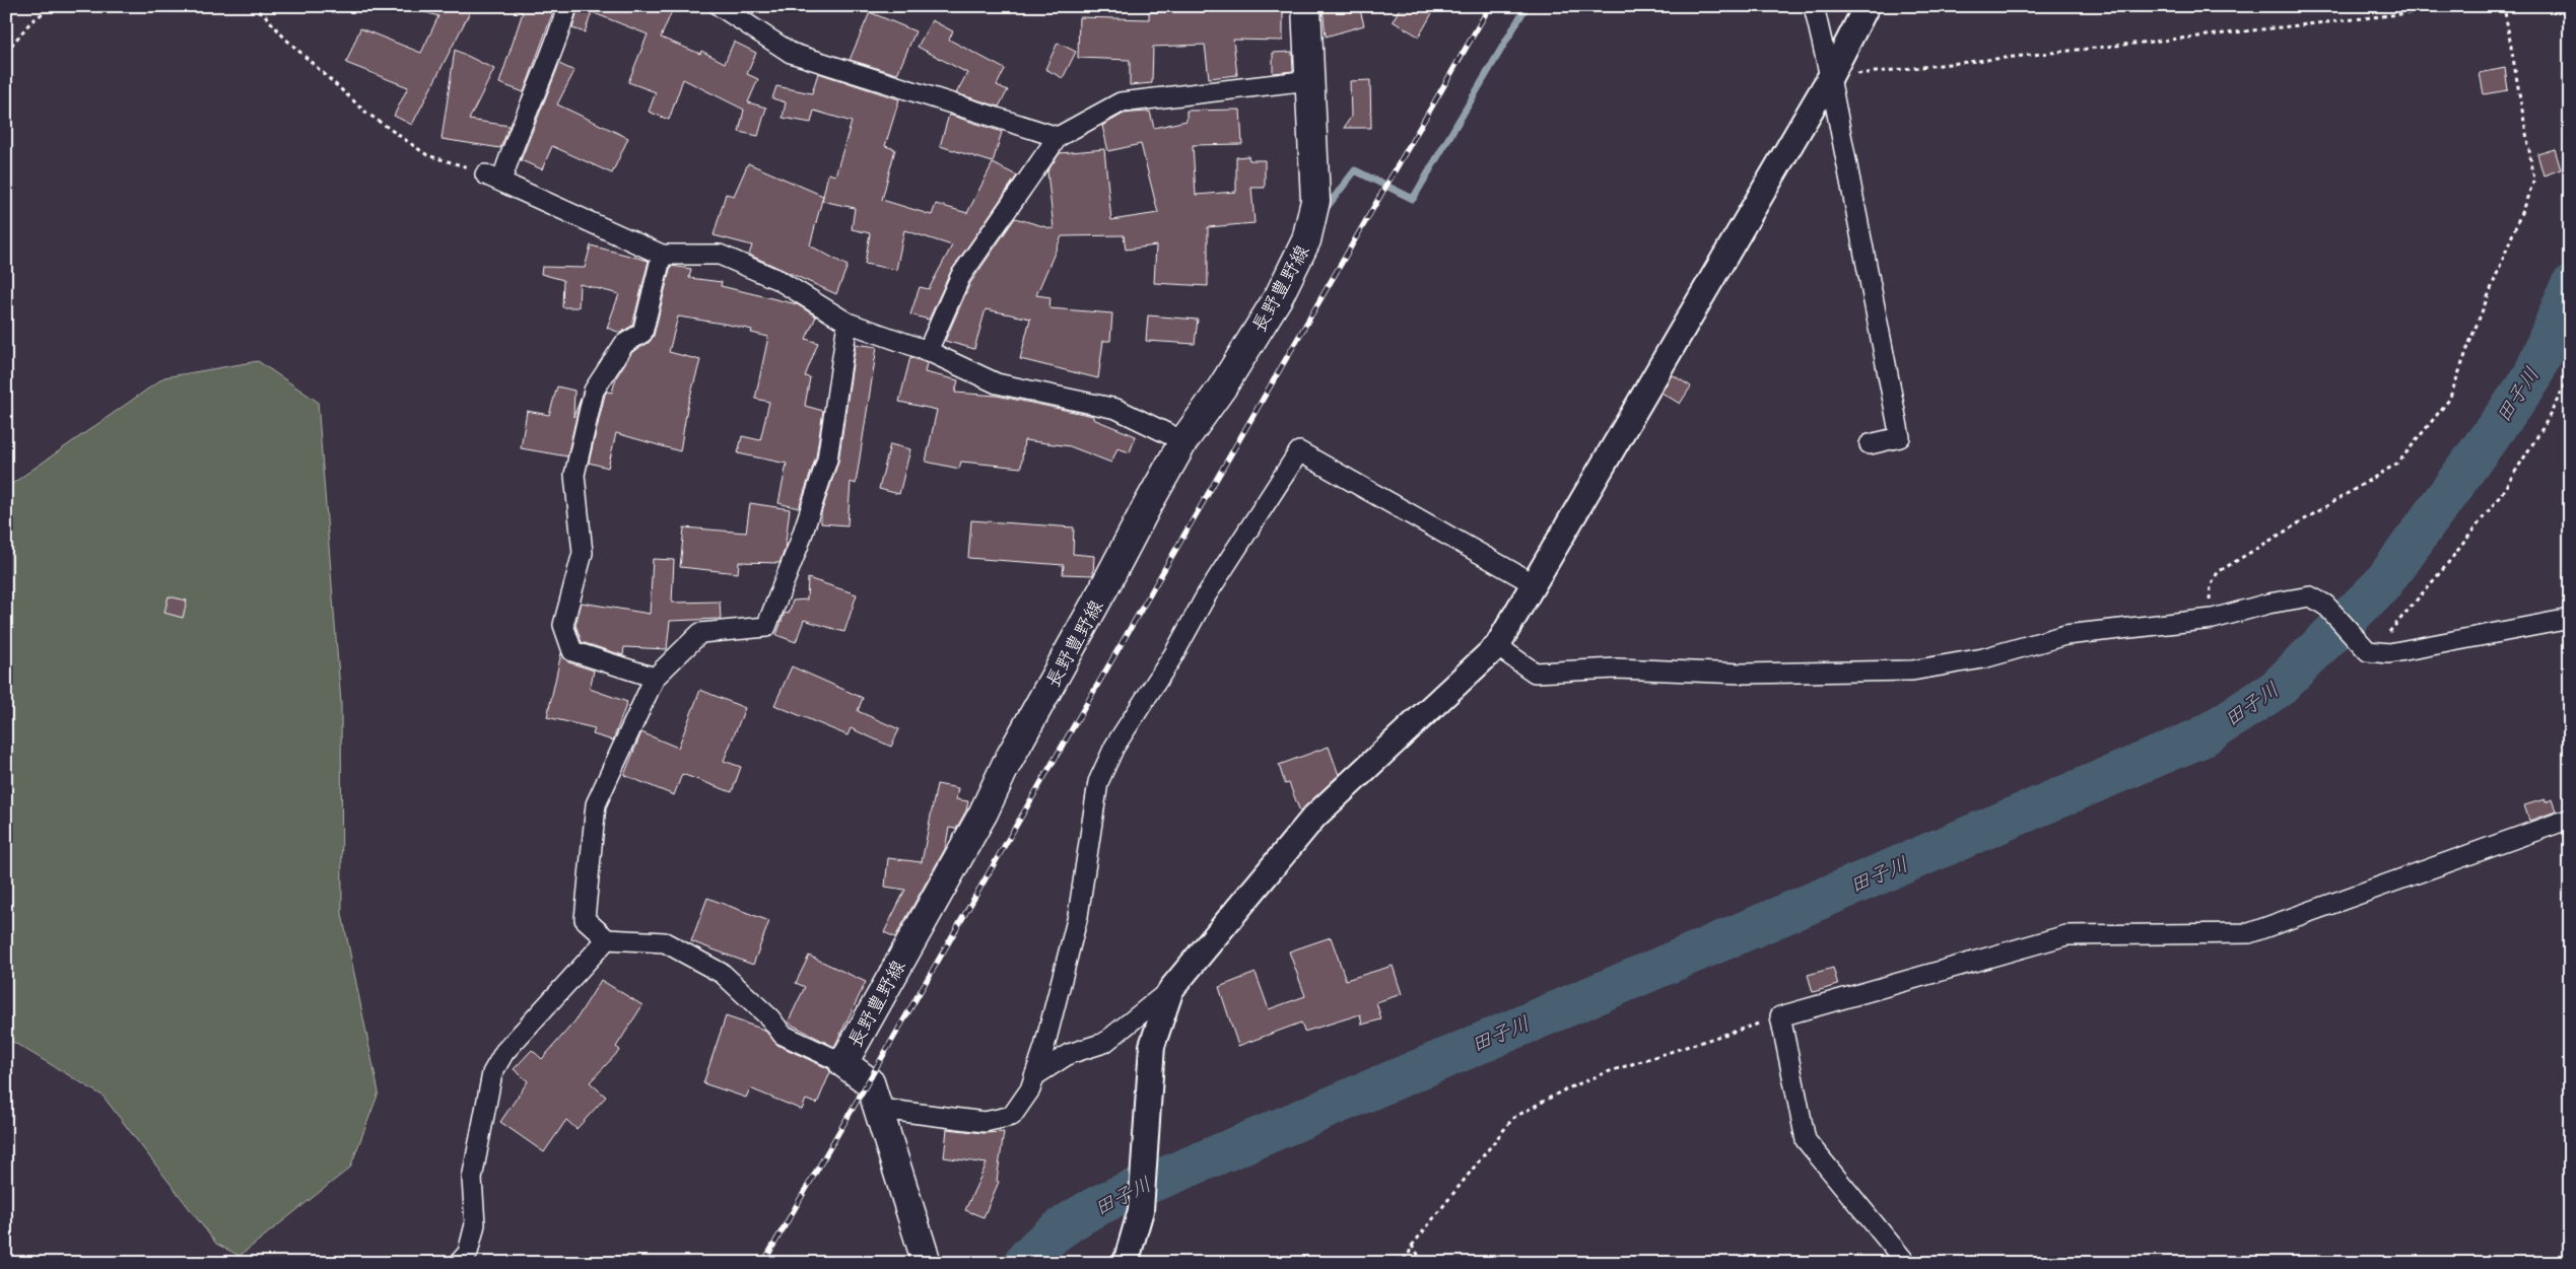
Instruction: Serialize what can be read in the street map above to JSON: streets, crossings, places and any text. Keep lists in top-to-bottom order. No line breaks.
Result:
{"streets":{"main road":["長野豊野線"]},"water":["田子川"]}
